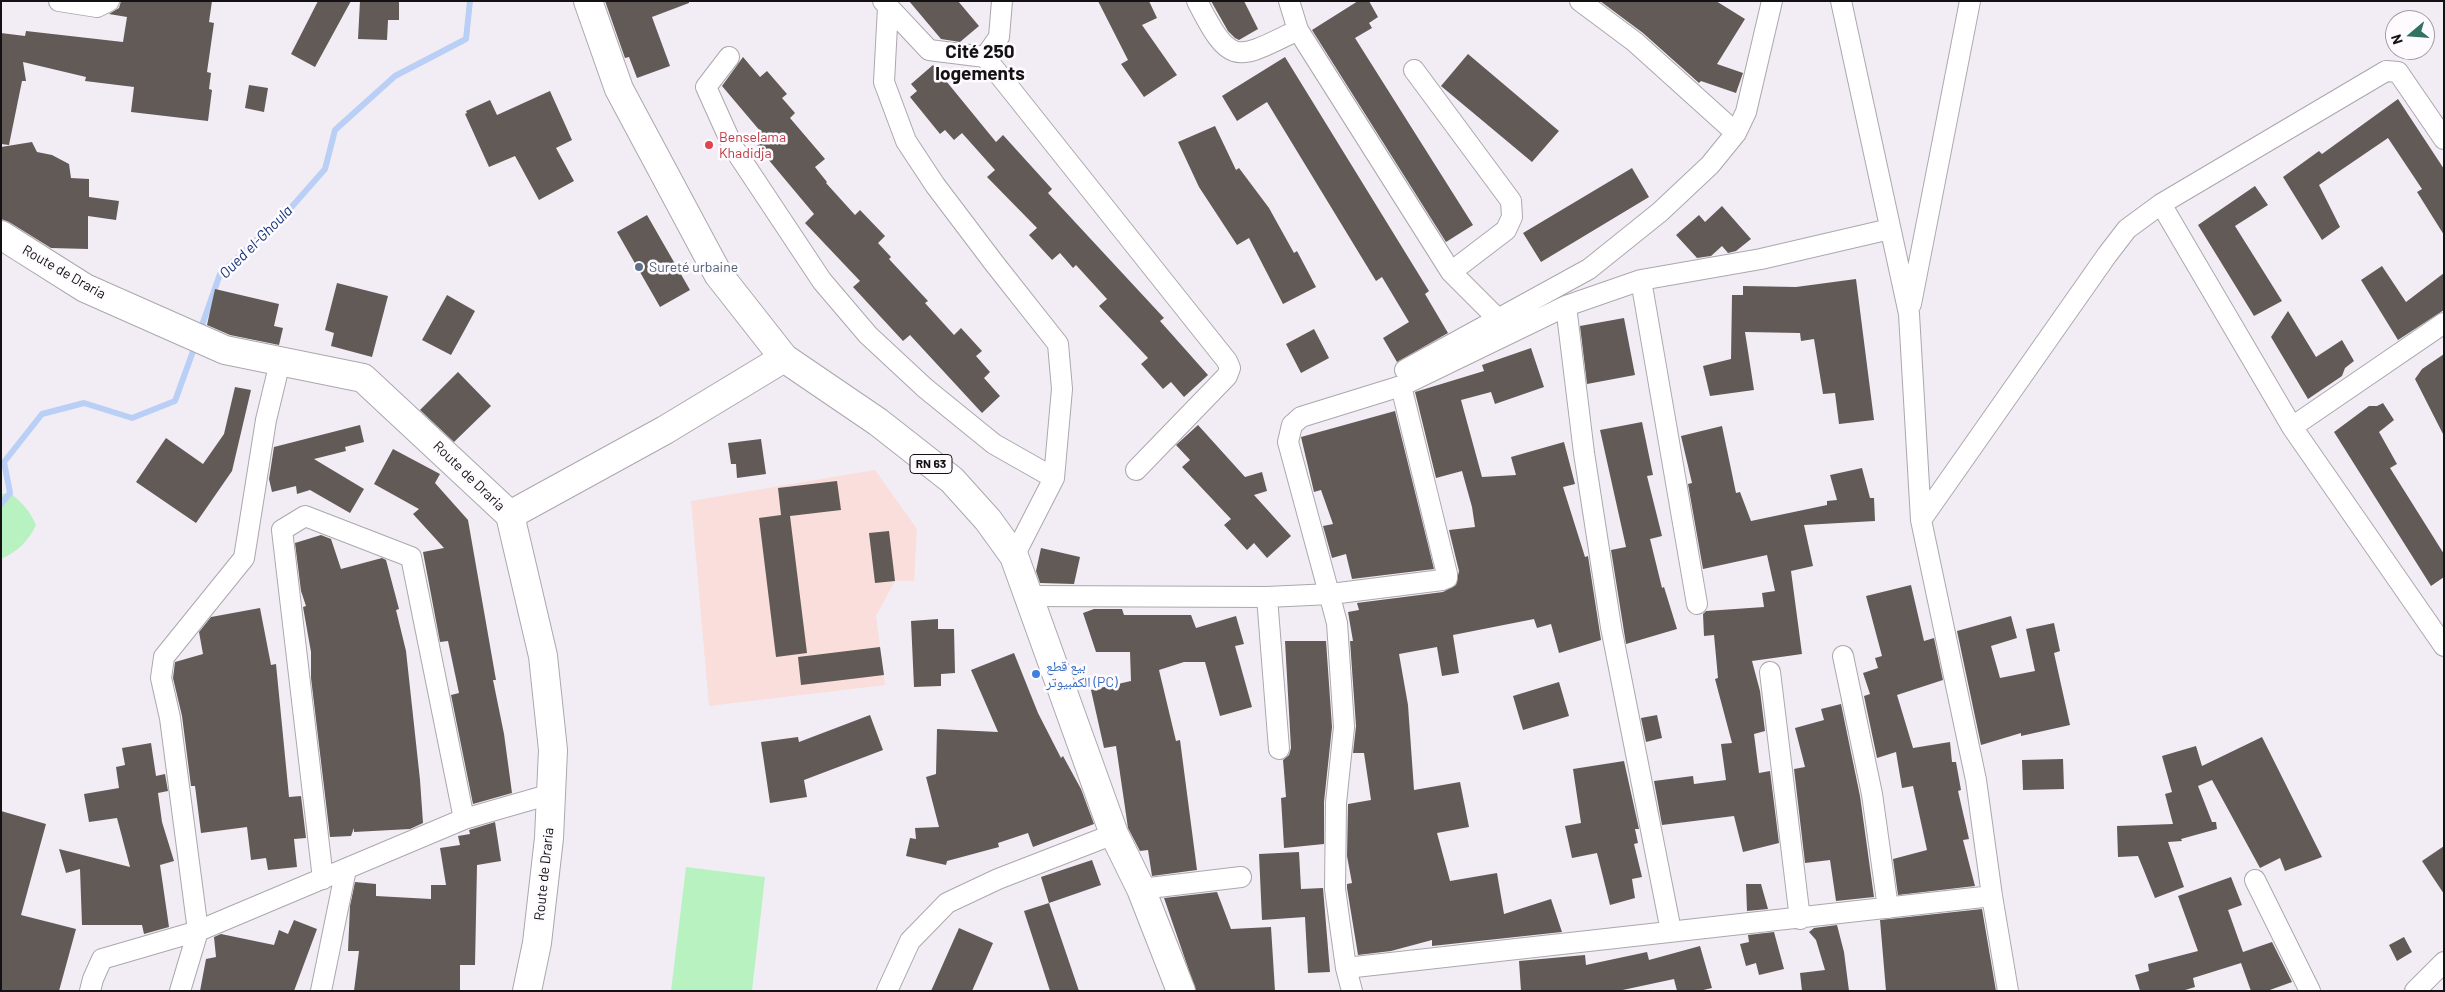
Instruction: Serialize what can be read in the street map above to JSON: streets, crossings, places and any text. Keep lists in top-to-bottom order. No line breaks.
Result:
{"streets":{"main road":["Route de Draria","RN 63"]},"districts":["Cité 250 logements"],"water":["Oued el-Ghoula"],"places":["Benselama Khadidja","Sureté urbaine","بيع قطع الكمبيوتر (PC)"],"north":"left"}
